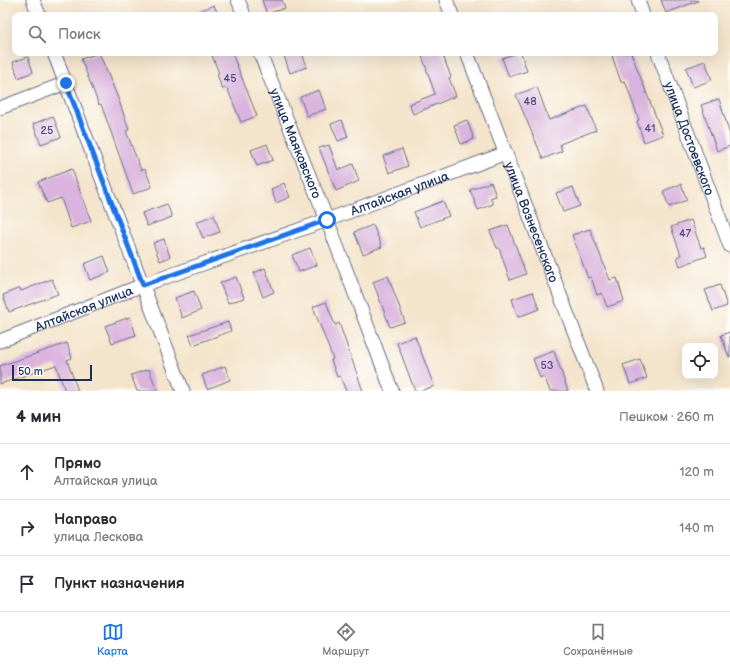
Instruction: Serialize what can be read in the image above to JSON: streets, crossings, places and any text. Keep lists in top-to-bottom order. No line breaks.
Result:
{"streets":{"street":["улица Достоевского","улица Маяковского","Алтайская улица","улица Вознесенского"]},"crossings":[["улица Маяковского","Алтайская улица"],["Алтайская улица","улица Вознесенского"]],"house_numbers":["45","48","41","25","47","53"],"scale_bar":"50 m","page":{"search":"Поиск","scale":"50 m","heading":["4 мин","Пешком · 260 m"],"list":[["Прямо","Алтайская улица","120 m"],["Направо","улица Лескова","140 m"],"Пункт назначения"],"nav":["Карта","Маршрут","Сохранённые"]}}
